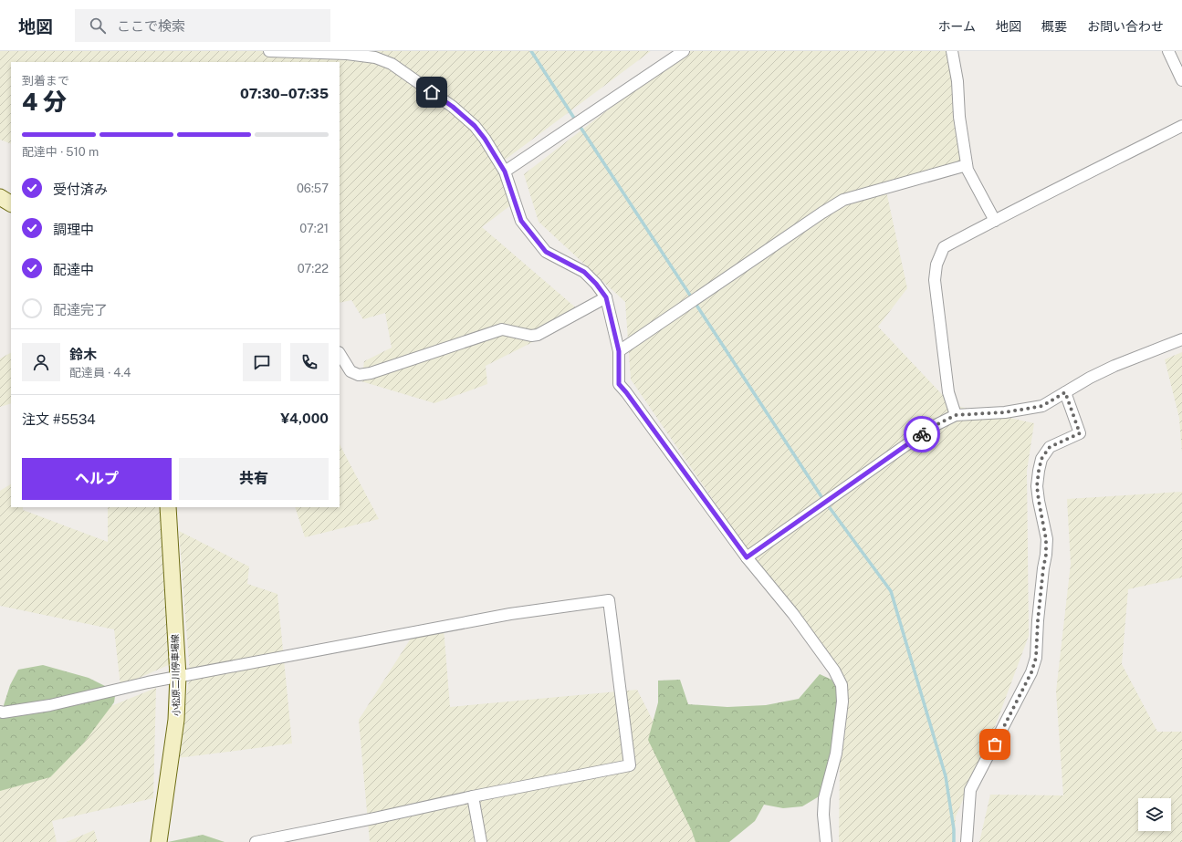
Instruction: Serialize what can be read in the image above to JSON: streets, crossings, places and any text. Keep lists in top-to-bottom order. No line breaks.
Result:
{"streets":{"main road":["小松原二川停車場線"]},"page":{"header":"地図","search":"ここで検索","nav":["ホーム","地図","概要","お問い合わせ"],"heading":["4 分","到着まで","07:30–07:35"],"panel":["鈴木","配達員 · 4.4","注文 #5534","¥4,000"],"bar":"配達中 · 510 m","list":[["受付済み","06:57"],["調理中","07:21"],["配達中","07:22"],"配達完了"],"buttons":["ヘルプ","共有"]}}
